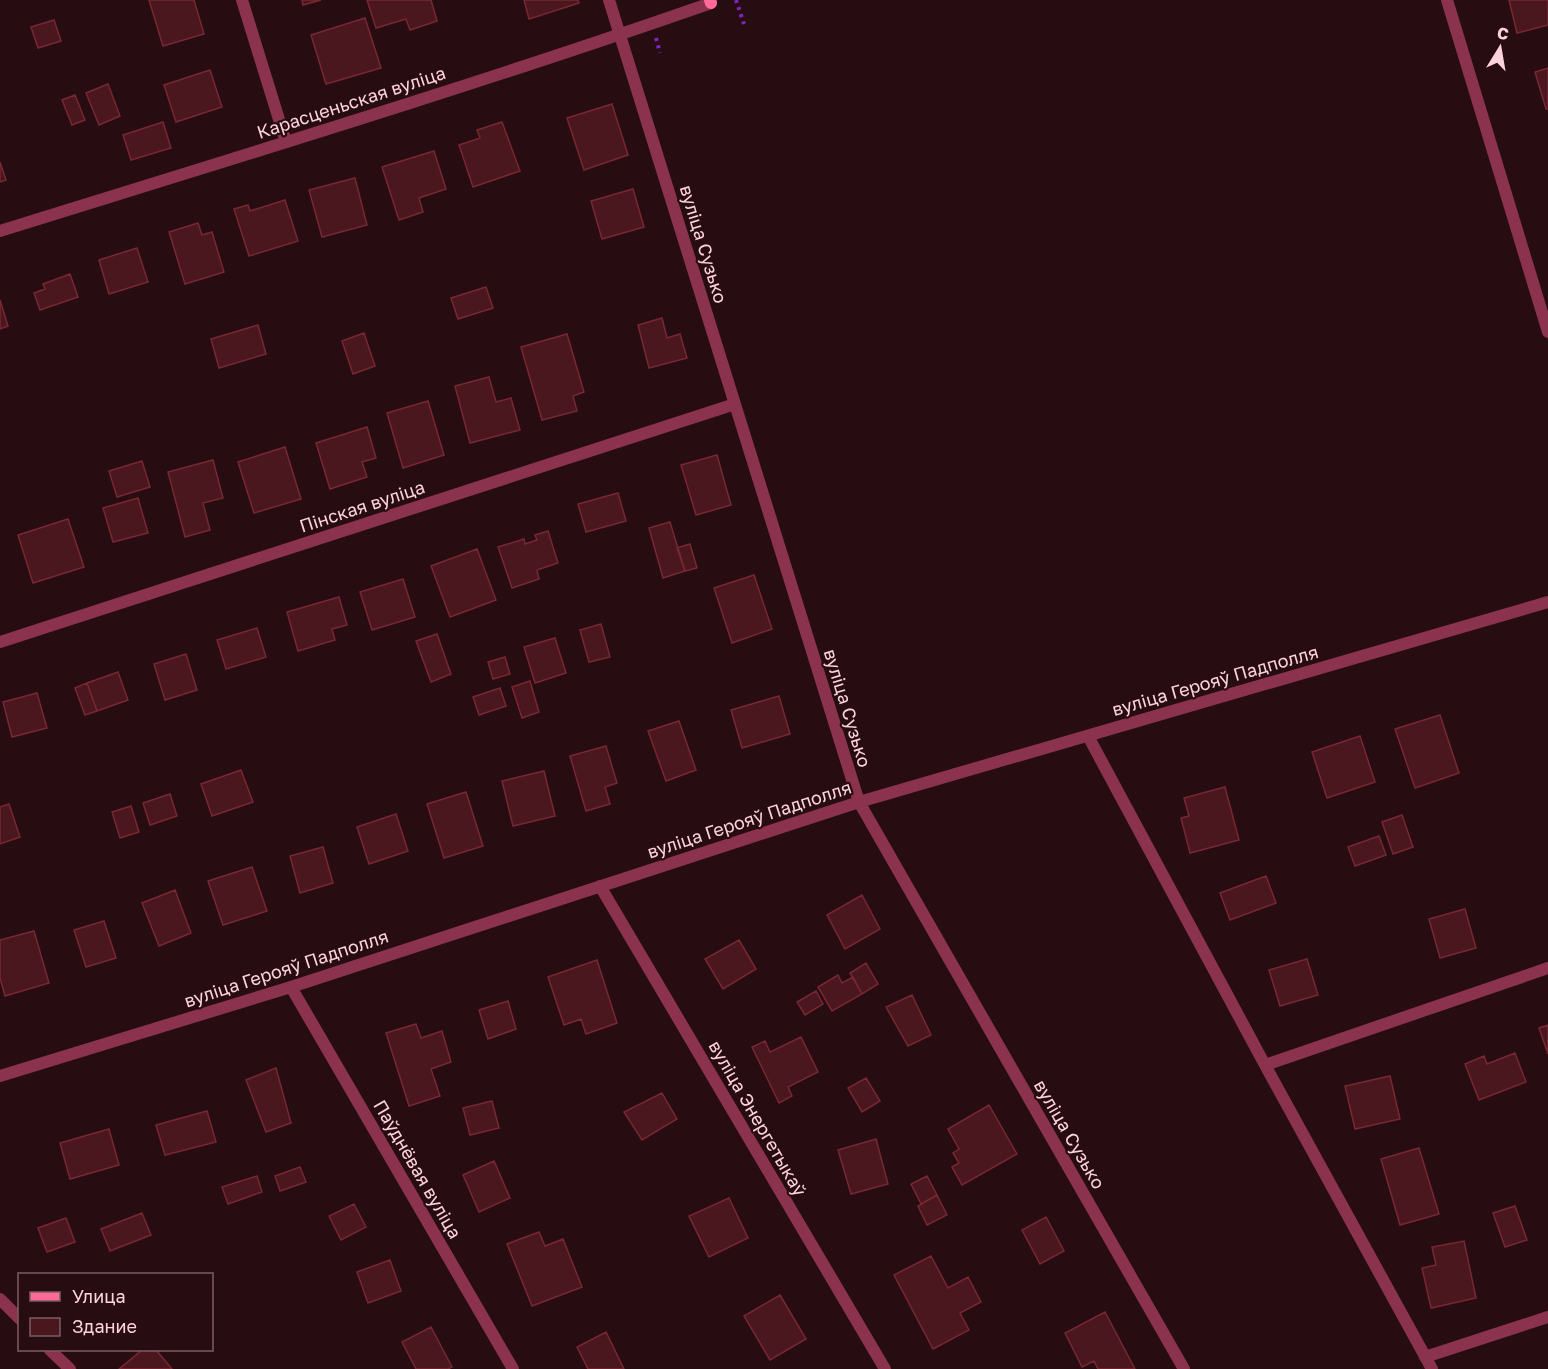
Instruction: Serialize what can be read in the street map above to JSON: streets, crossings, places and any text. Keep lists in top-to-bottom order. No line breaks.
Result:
{"streets":{"street":["Карасценьская вуліца","вуліца Сузько","Пінская вуліца","вуліца Герояў Падполля","вуліца Энергетыкаў","Паўднёвая вуліца"]},"crossings":[["Карасценьская вуліца","вуліца Сузько"],["вуліца Сузько","Пінская вуліца"],["вуліца Сузько","вуліца Герояў Падполля"],["вуліца Герояў Падполля","вуліца Энергетыкаў"],["вуліца Герояў Падполля","Паўднёвая вуліца"]],"legend":["Улица","Здание"],"north":"top"}
